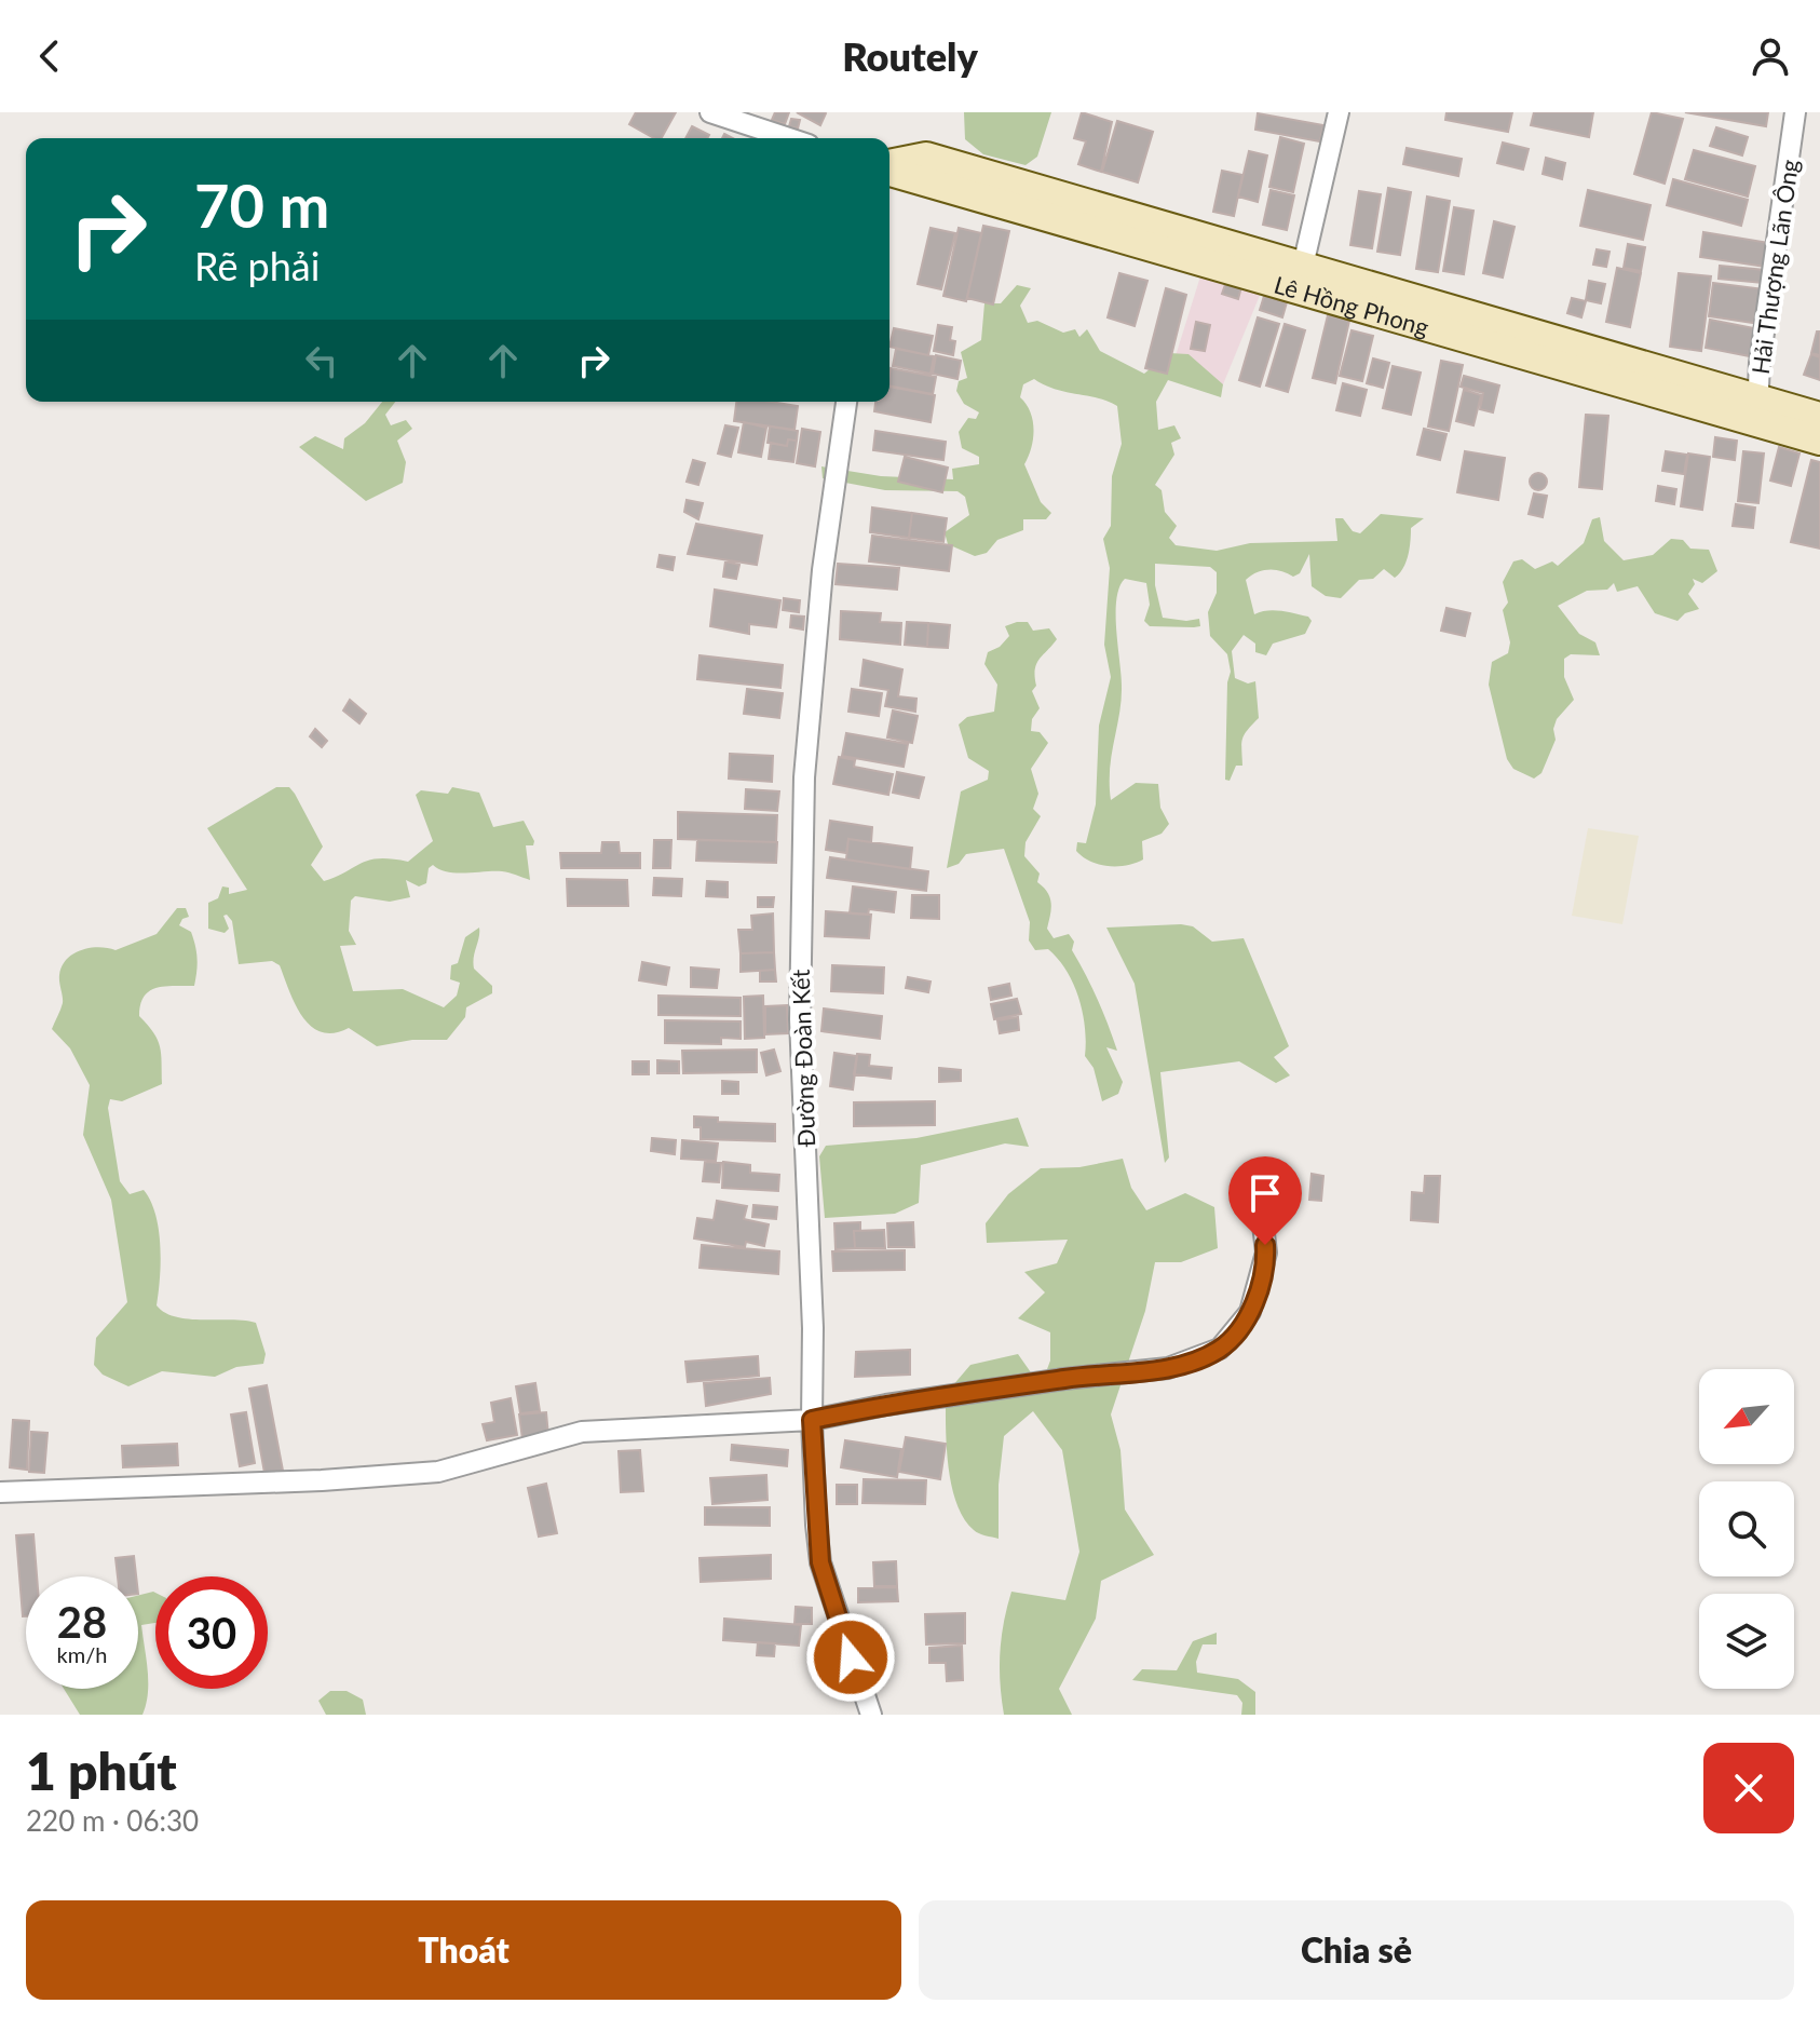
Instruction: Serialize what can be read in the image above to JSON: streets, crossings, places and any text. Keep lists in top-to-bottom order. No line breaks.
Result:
{"streets":{"street":["Hải Thượng Lãn Ông","Lê Hồng Phong","Đường Đoàn Kết"]},"crossings":[["Hải Thượng Lãn Ông","Lê Hồng Phong"]],"north":"bottom left","page":{"header":"Routely","turn":["70 m","Rẽ phải"],"speed":"28 km/h","limit":"30","heading":["1 phút","220 m · 06:30"],"buttons":["Thoát","Chia sẻ"]}}
